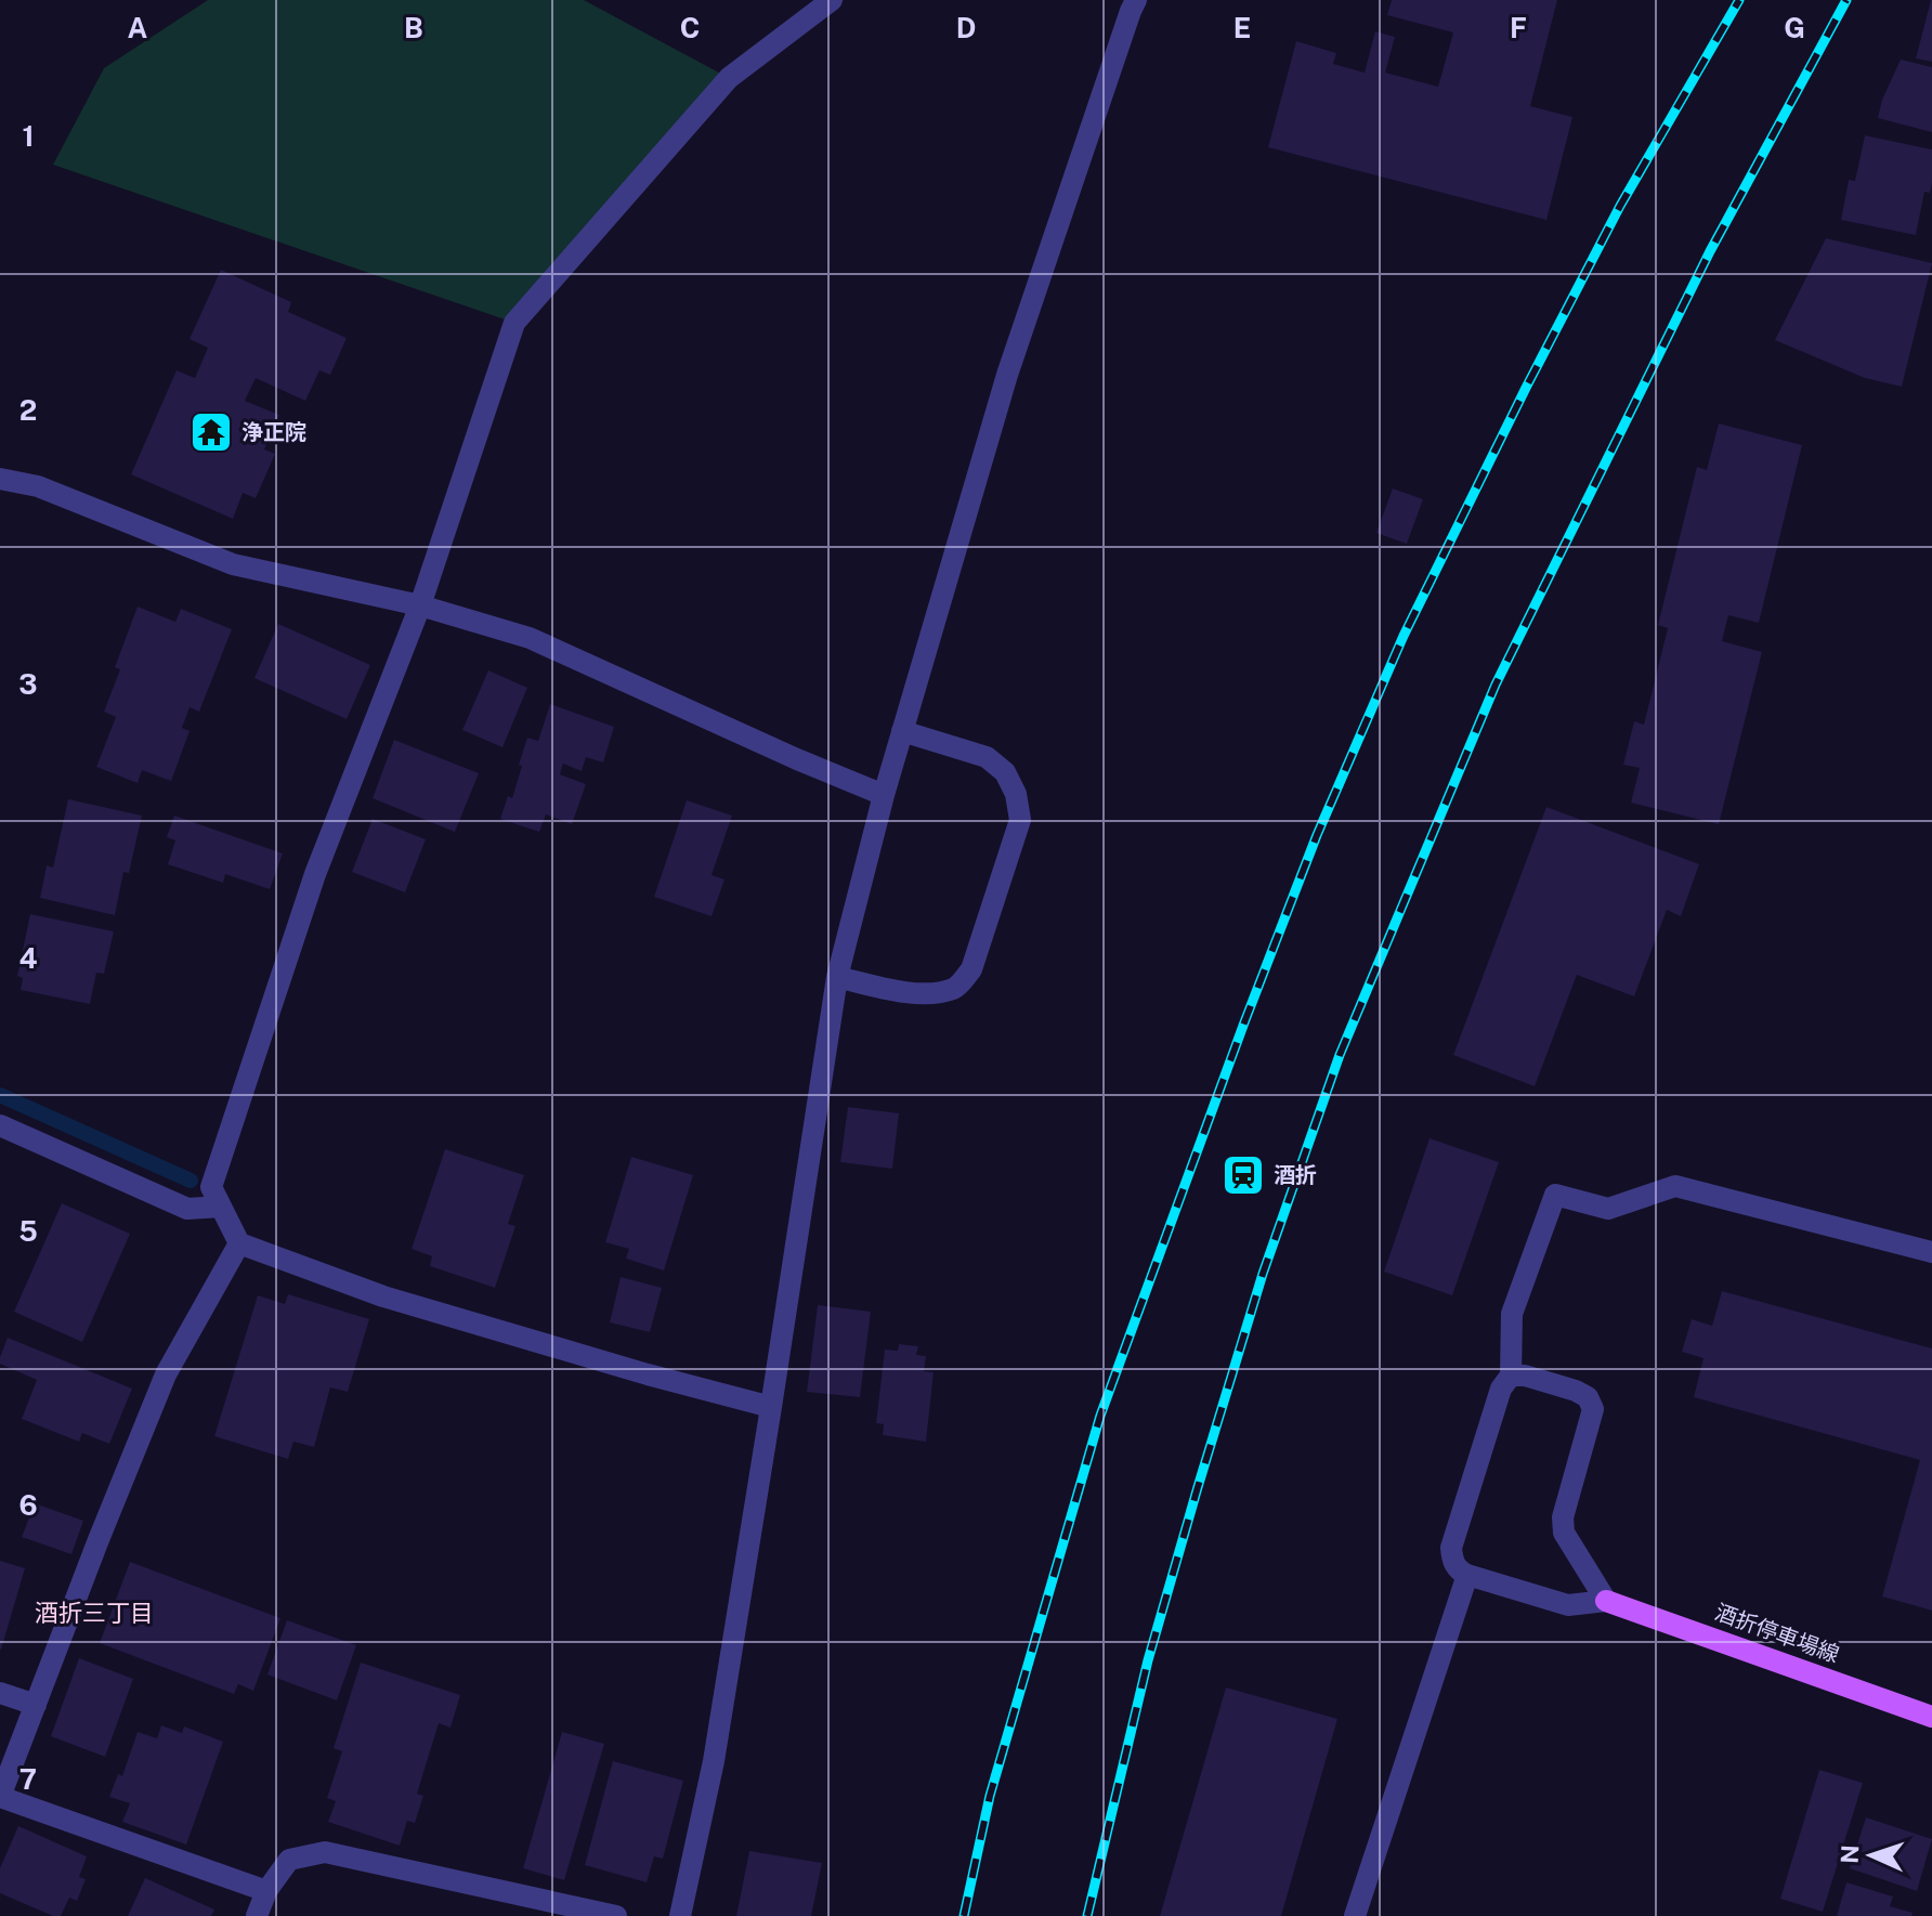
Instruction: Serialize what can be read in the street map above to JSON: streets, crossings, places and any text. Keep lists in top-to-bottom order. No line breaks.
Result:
{"streets":{"main road":["酒折停車場線"]},"districts":["酒折三丁目"],"places":{"temple":["浄正院"],"station":["酒折"]},"north":"left","grid":{"columns":["A","B","C","D","E","F","G"],"rows":["1","2","3","4","5","6","7"]}}
